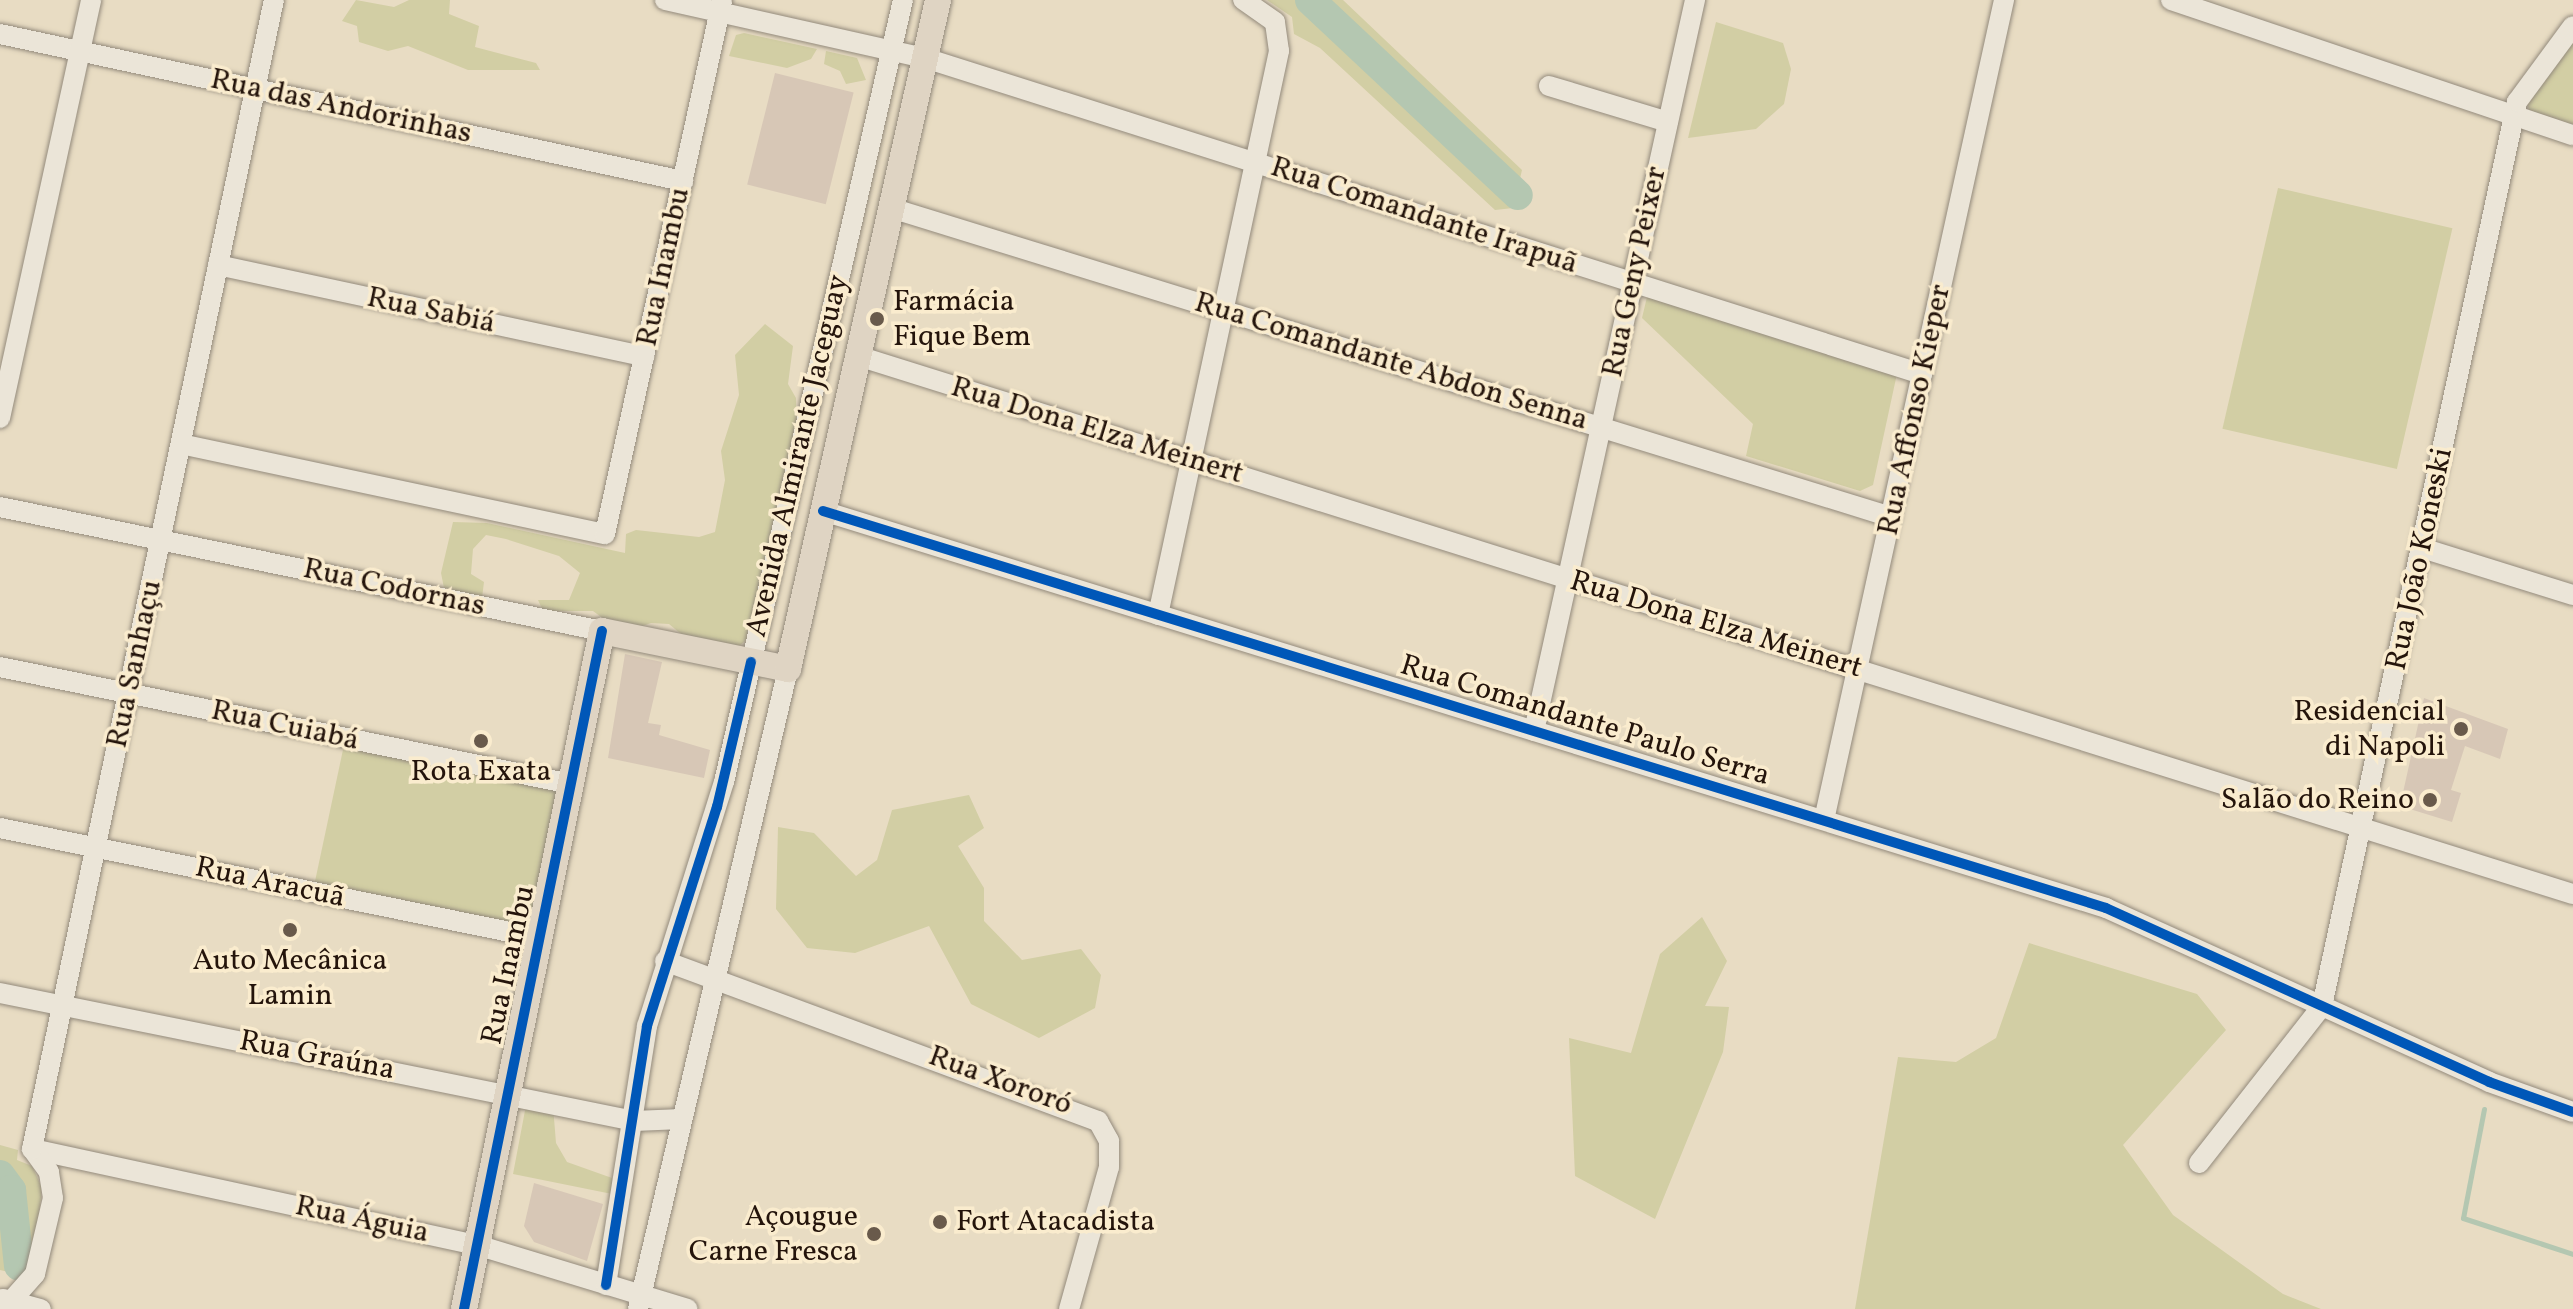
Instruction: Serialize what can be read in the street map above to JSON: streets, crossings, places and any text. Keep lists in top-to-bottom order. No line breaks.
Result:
{"streets":{"main road":["Rua Inambu","Avenida Almirante Jaceguay","Rua Codornas"],"street":["Rua das Andorinhas","Rua Comandante Irapuã","Rua Geny Peixer","Rua Sabiá","Rua Comandante Abdon Senna","Rua Affonso Kieper","Rua Dona Elza Meinert","Rua João Koneski","Rua Sanhaçu","Rua Comandante Paulo Serra","Rua Cuiabá","Rua Aracuã","Rua Graúna","Rua Xororó","Rua Águia"]},"crossings":[["Rua das Andorinhas","Rua Inambu"],["Rua das Andorinhas","Rua Sanhaçu"],["Rua Comandante Irapuã","Rua Inambu"],["Rua Comandante Irapuã","Rua Geny Peixer"],["Rua Comandante Irapuã","Rua Affonso Kieper"],["Rua Comandante Irapuã","Avenida Almirante Jaceguay"],["Rua Inambu","Rua Sabiá"],["Rua Inambu","Rua Codornas"],["Rua Inambu","Rua Sanhaçu"],["Rua Inambu","Rua Cuiabá"],["Rua Inambu","Rua Aracuã"],["Rua Inambu","Rua Graúna"],["Rua Inambu","Rua Águia"],["Rua Geny Peixer","Rua Comandante Abdon Senna"],["Rua Geny Peixer","Rua Dona Elza Meinert"],["Rua Geny Peixer","Rua Comandante Paulo Serra"],["Rua Sabiá","Rua Sanhaçu"],["Rua Comandante Abdon Senna","Rua Affonso Kieper"],["Rua Comandante Abdon Senna","Avenida Almirante Jaceguay"],["Rua Affonso Kieper","Rua Dona Elza Meinert"],["Rua Affonso Kieper","Rua Comandante Paulo Serra"],["Rua Dona Elza Meinert","Avenida Almirante Jaceguay"],["Rua Dona Elza Meinert","Rua João Koneski"],["Avenida Almirante Jaceguay","Rua Codornas"],["Avenida Almirante Jaceguay","Rua Comandante Paulo Serra"],["Avenida Almirante Jaceguay","Rua Graúna"],["Avenida Almirante Jaceguay","Rua Xororó"],["Avenida Almirante Jaceguay","Rua Águia"],["Rua João Koneski","Rua Comandante Paulo Serra"],["Rua Codornas","Rua Sanhaçu"],["Rua Sanhaçu","Rua Cuiabá"],["Rua Sanhaçu","Rua Aracuã"],["Rua Sanhaçu","Rua Graúna"],["Rua Sanhaçu","Rua Águia"]],"places":["Farmácia Fique Bem","Residencial di Napoli","Rota Exata","Salão do Reino","Auto Mecânica Lamin","Fort Atacadista","Açougue Carne Fresca"]}
